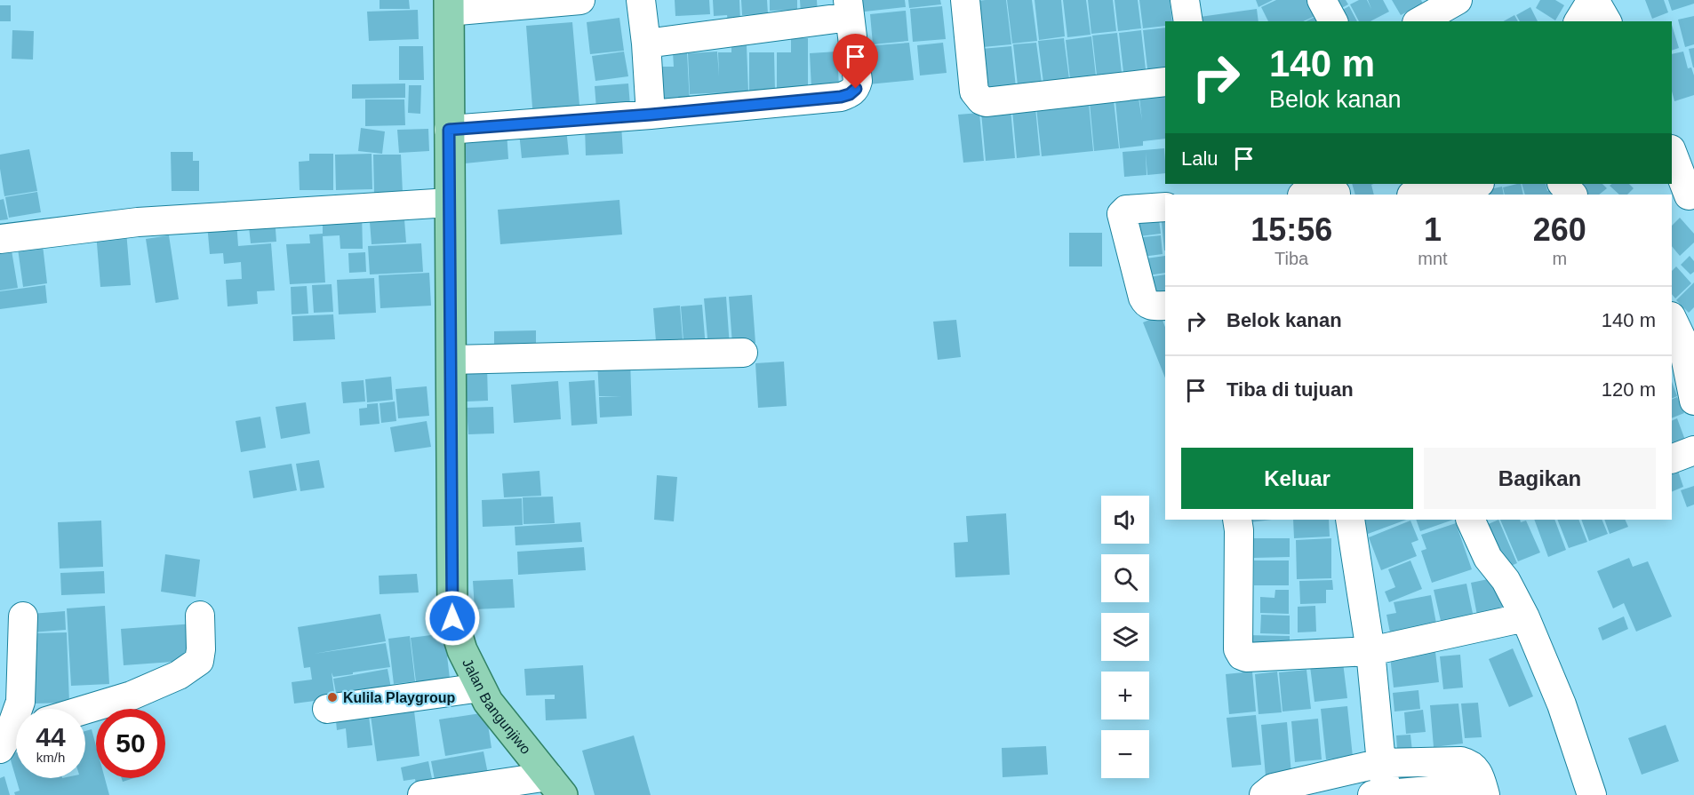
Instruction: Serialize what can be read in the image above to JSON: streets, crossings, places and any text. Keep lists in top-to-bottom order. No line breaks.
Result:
{"streets":{"main road":["Jalan Bangunjiwo"]},"places":["Kulila Playgroup"],"page":{"turn":["140 m","Belok kanan"],"then":"Lalu","eta":["15:56","Tiba","1","mnt","260","m"],"list":[{"name":"Belok kanan","value":"140 m"},{"name":"Tiba di tujuan","value":"120 m"}],"buttons":["Keluar","Bagikan"],"map_buttons":["+","−"],"speed":"44 km/h","limit":"50"}}
